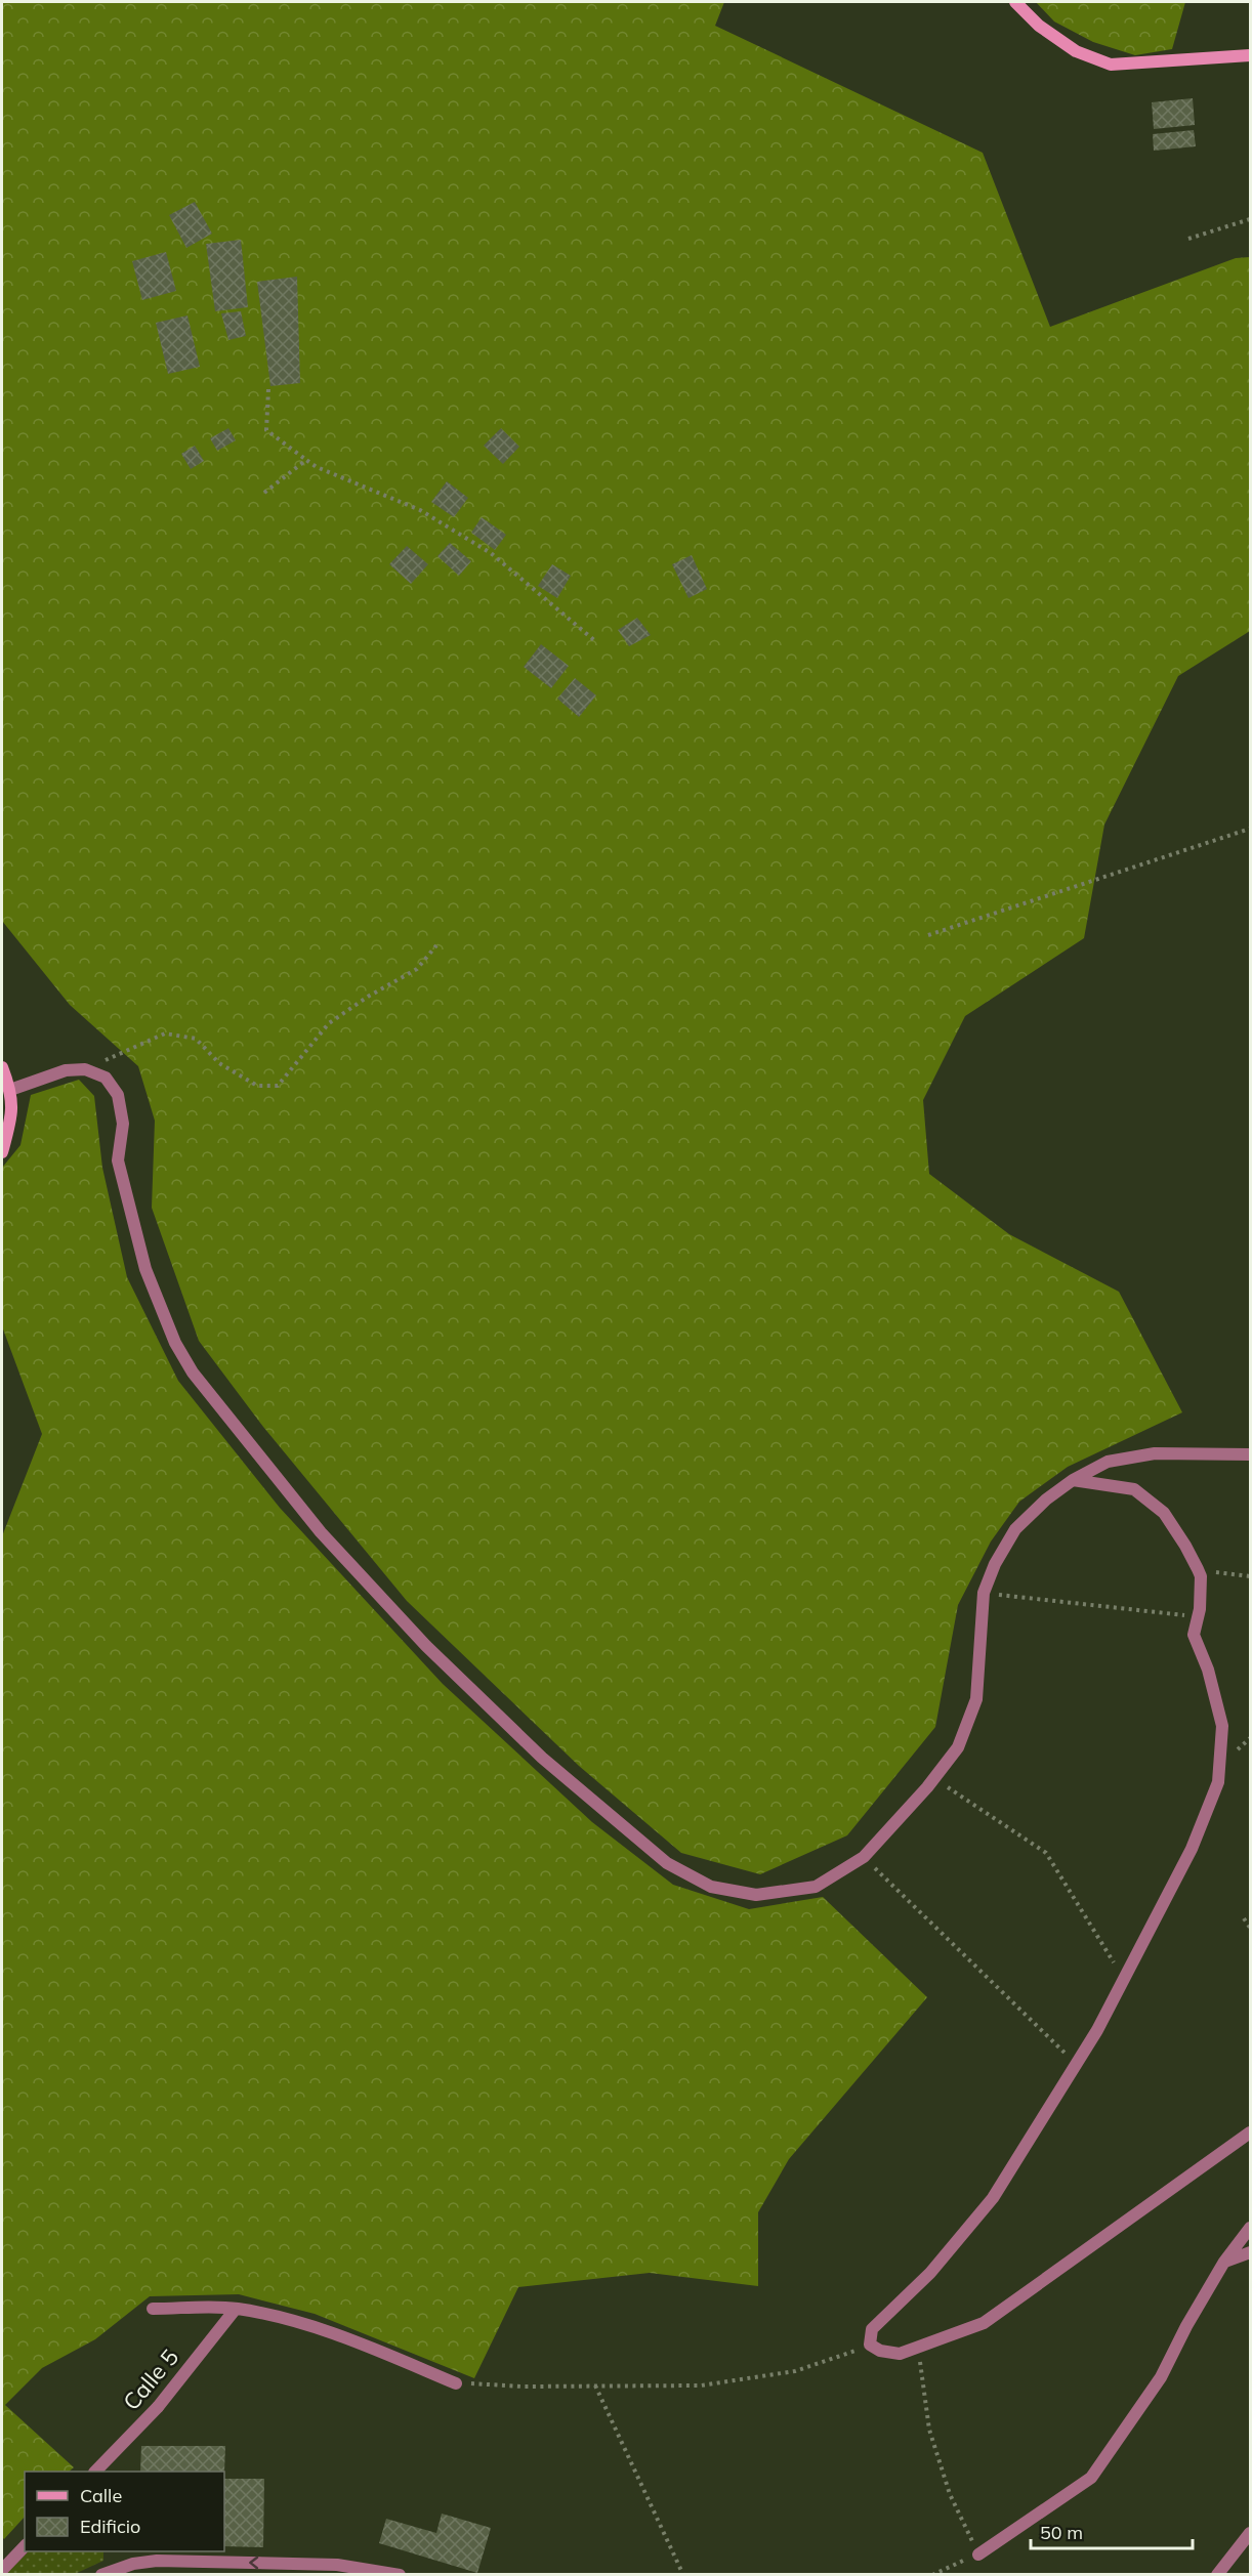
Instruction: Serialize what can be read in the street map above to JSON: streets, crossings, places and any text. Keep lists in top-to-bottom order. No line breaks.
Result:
{"streets":{"street":["Calle 5"]},"legend":["Calle","Edificio"],"scale_bar":"50 m"}
